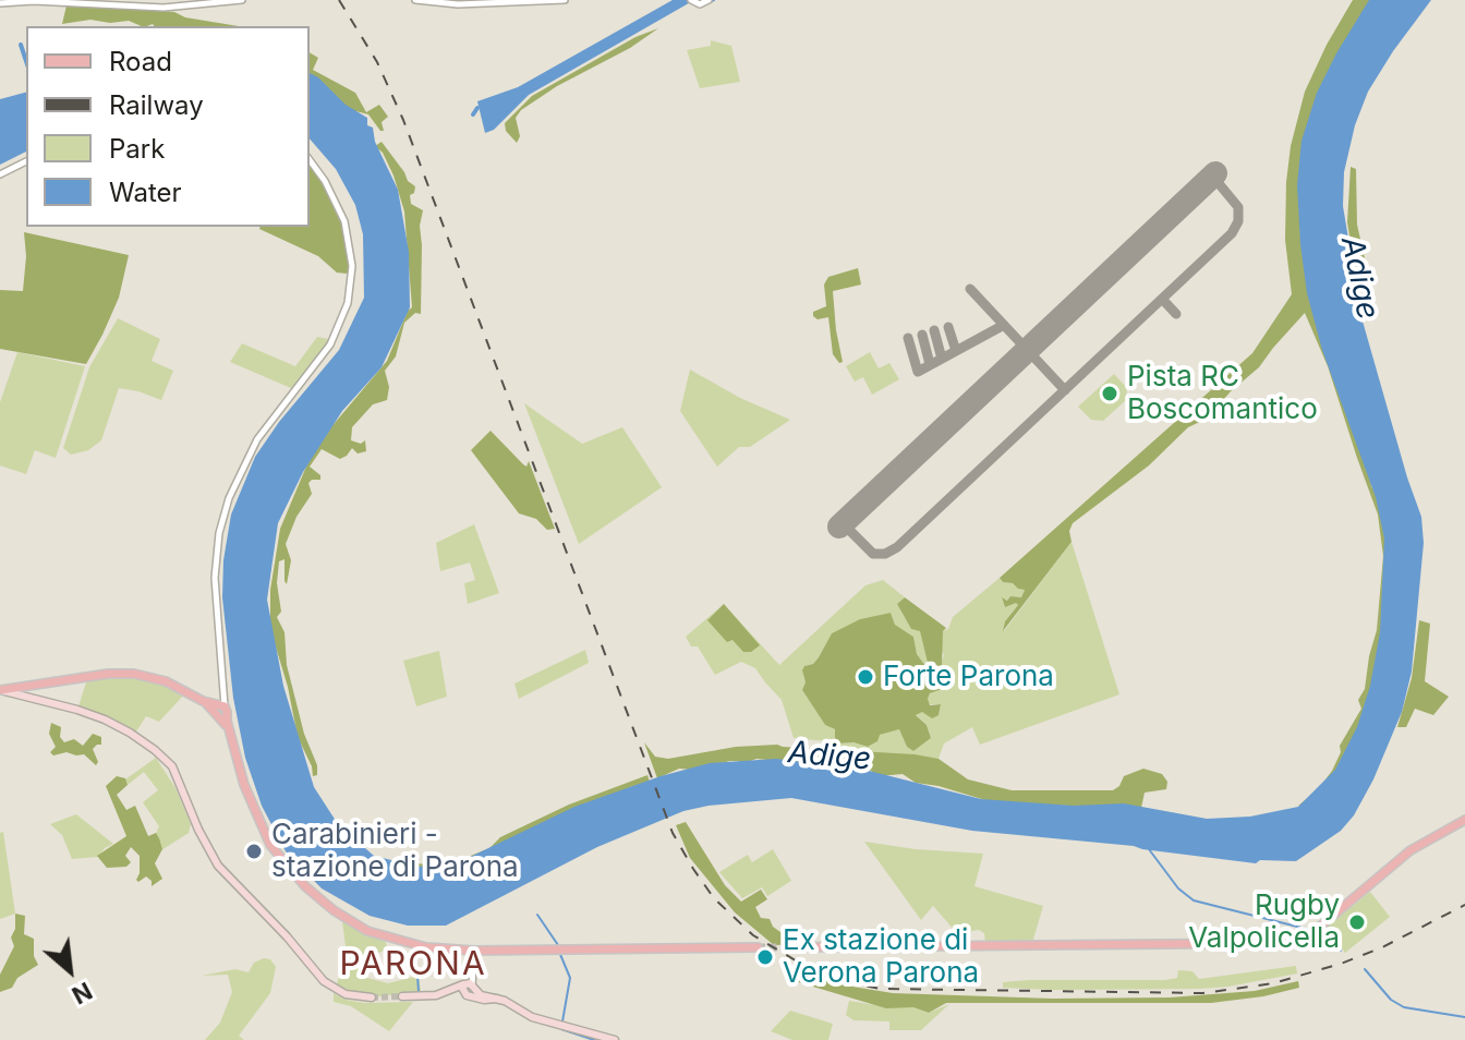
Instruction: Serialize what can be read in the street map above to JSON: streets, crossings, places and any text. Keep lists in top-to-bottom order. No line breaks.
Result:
{"districts":["PARONA"],"water":["Adige"],"places":["Pista RC Boscomantico","Forte Parona","Carabinieri - stazione di Parona","Rugby Valpolicella","Ex stazione di Verona Parona"],"legend":["Road","Railway","Park","Water"],"north":"bottom right"}
